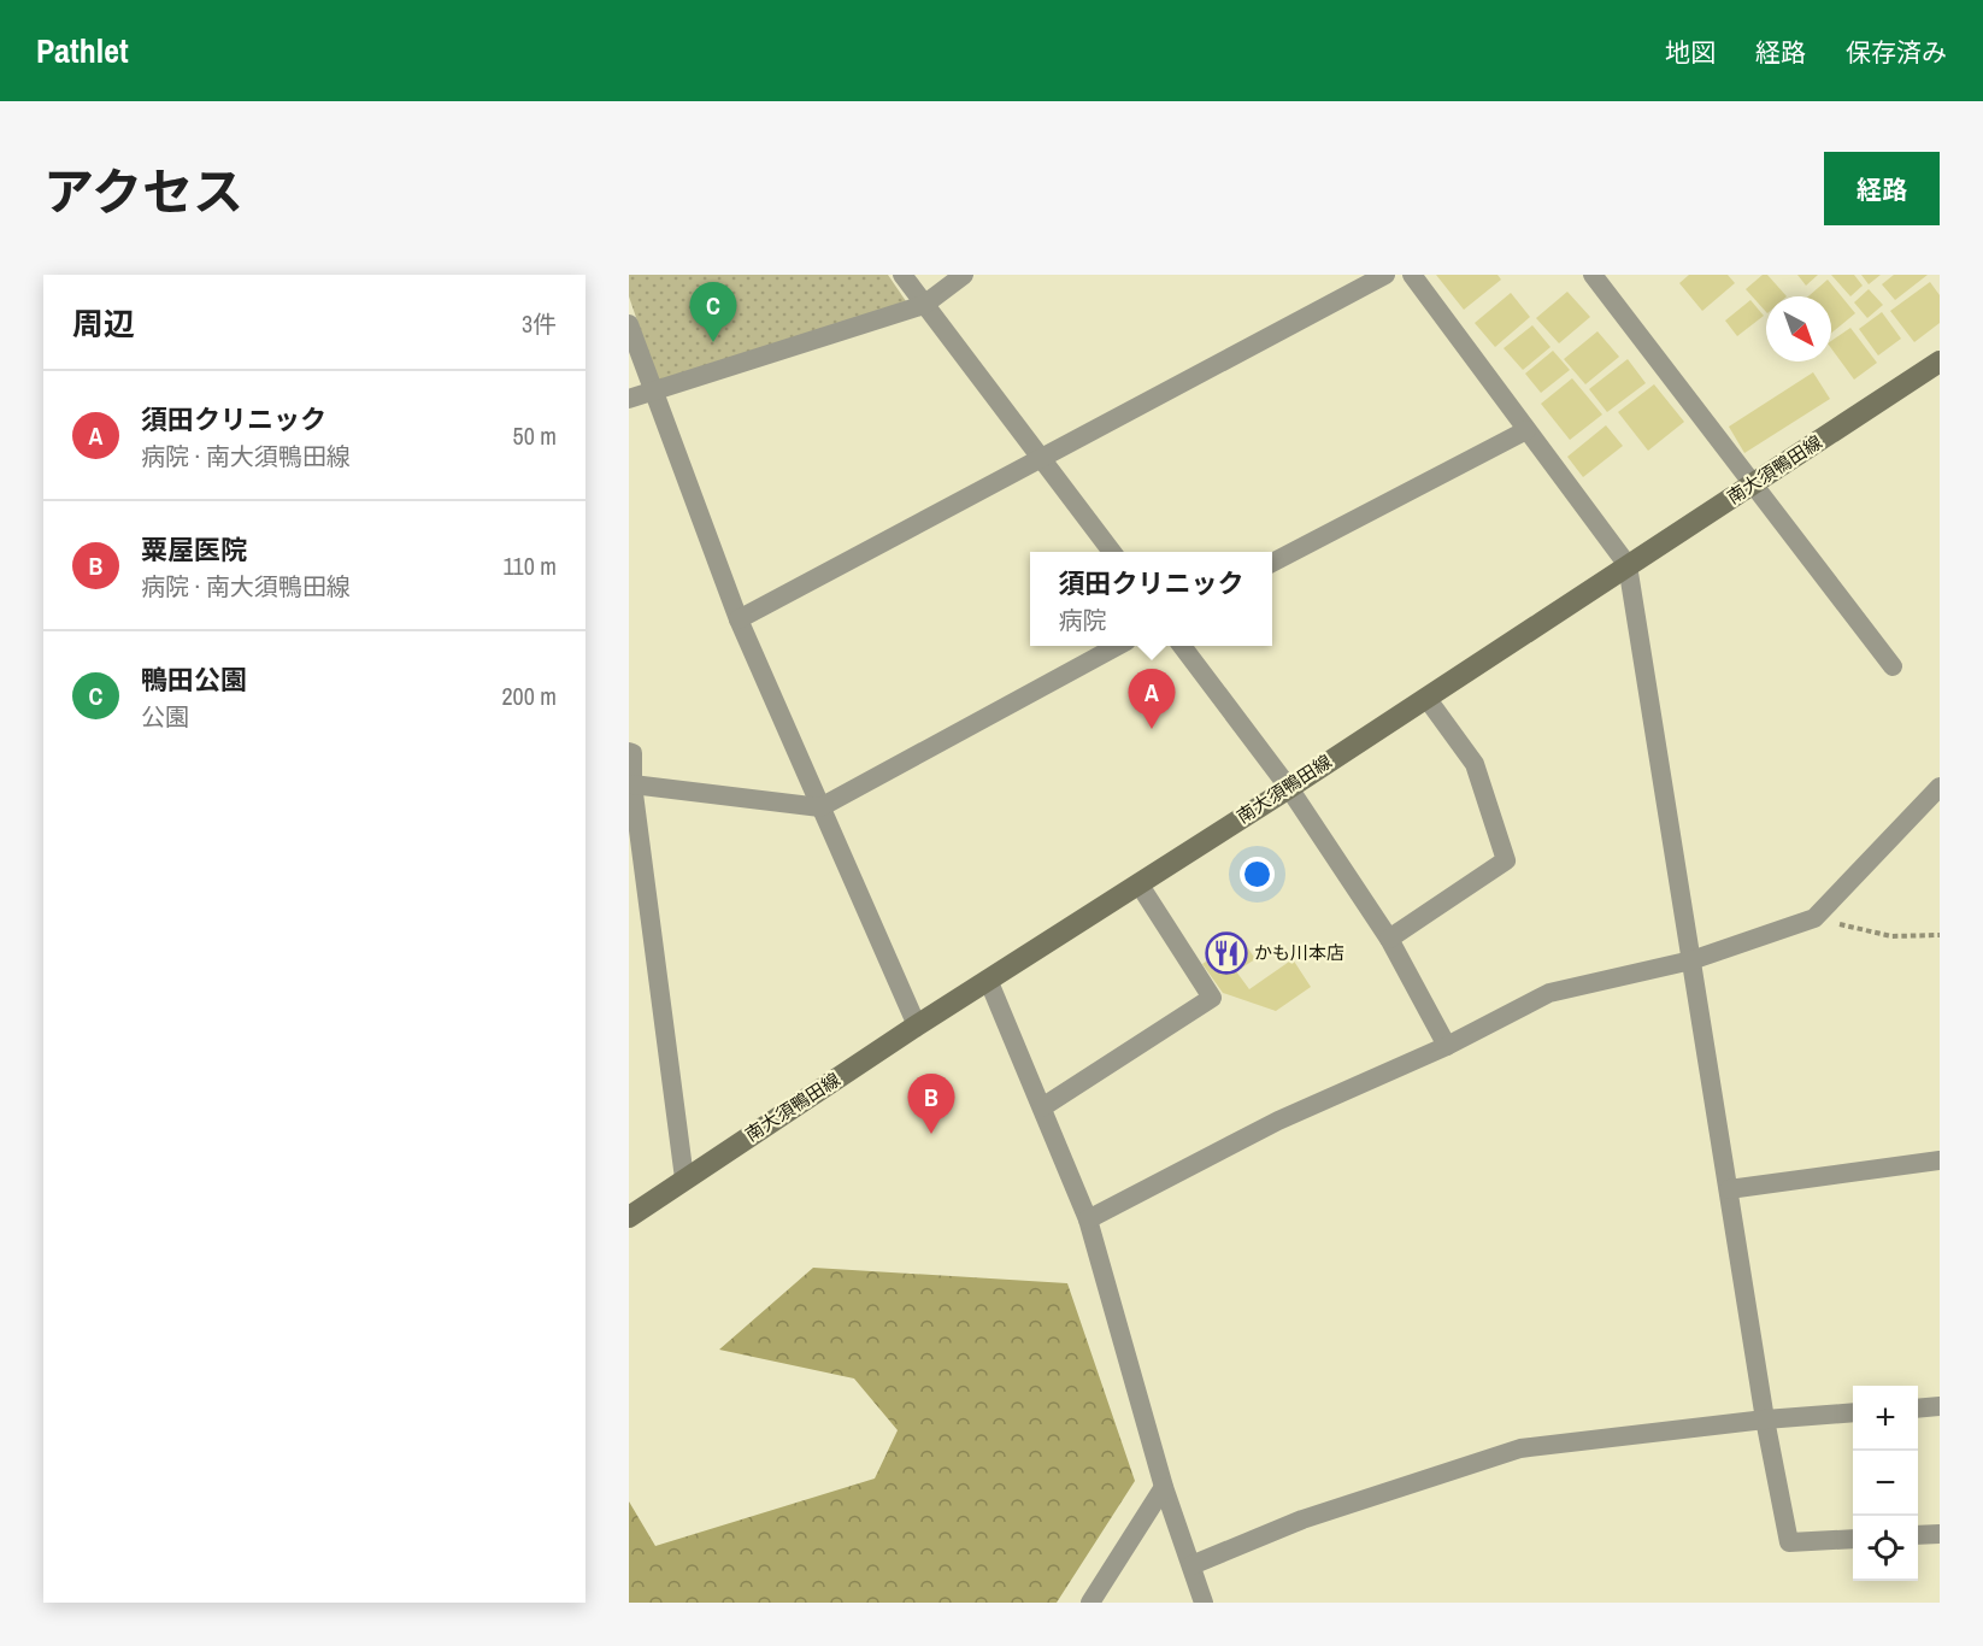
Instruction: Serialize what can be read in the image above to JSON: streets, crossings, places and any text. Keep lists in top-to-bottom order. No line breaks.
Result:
{"streets":{"main road":["南大須鴨田線"]},"places":{"restaurant":["かも川本店"]},"north":"bottom right","page":{"header":"Pathlet","nav":["地図","経路","保存済み"],"title":"アクセス","buttons":"経路","heading":["周辺","3件"],"pins":["C","A","B"],"list":[{"mark":"A","name":"須田クリニック","note":"病院 · 南大須鴨田線","value":"50 m"},{"mark":"B","name":"粟屋医院","note":"病院 · 南大須鴨田線","value":"110 m"},{"mark":"C","name":"鴨田公園","note":"公園","value":"200 m"}],"popup":["須田クリニック","病院"],"map_buttons":["+","−"]}}
